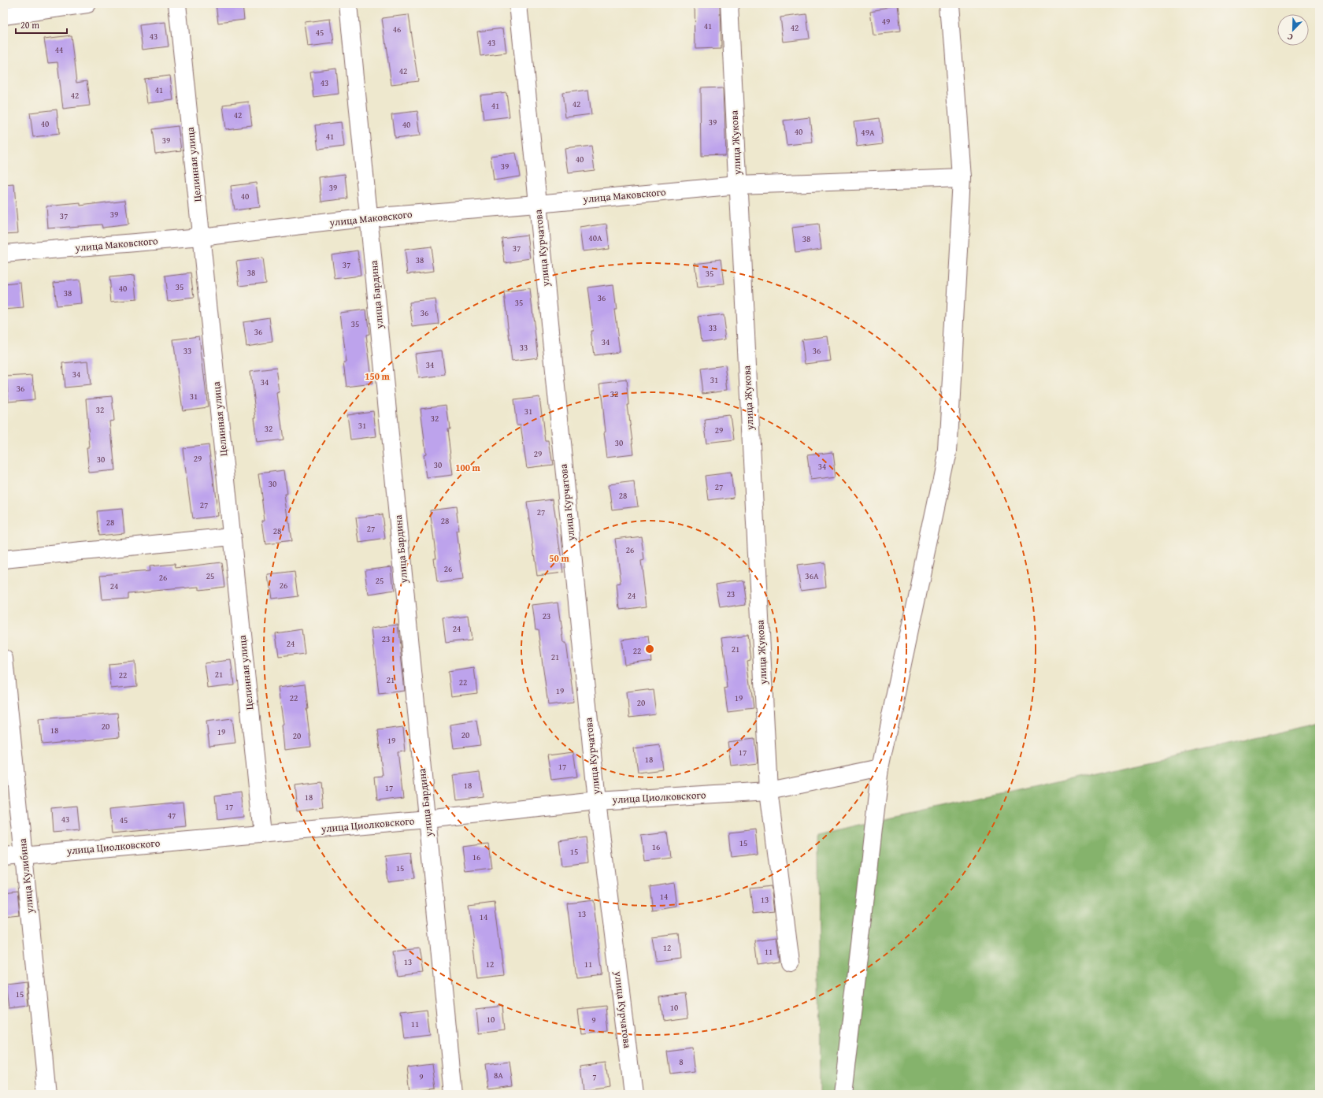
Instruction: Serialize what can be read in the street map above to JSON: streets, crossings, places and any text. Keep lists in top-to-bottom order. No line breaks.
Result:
{"streets":{"street":["улица Жукова","Целинная улица","улица Маковского","улица Курчатова","улица Бардина","улица Циолковского","улица Кулибина"]},"crossings":[["улица Жукова","улица Маковского"],["улица Жукова","улица Циолковского"],["Целинная улица","улица Маковского"],["Целинная улица","улица Циолковского"],["улица Маковского","улица Курчатова"],["улица Маковского","улица Бардина"],["улица Курчатова","улица Циолковского"],["улица Бардина","улица Циолковского"],["улица Циолковского","улица Кулибина"]],"house_numbers":["49","41","42","46","45","43","43","44","42","43","41","42","42","41","42","39","40","40","40","49А","41","39","40","39","39","40","39","37","40А","38","37","38","37","38","35","35","40","38","36","35","36","35","33","36","34","33","33","36","34","34","31","34","36","32","31","32","31","32","31","32","29","30","29","29","30","30","34","30","27","28","27","27","28","28","27","28","26","26","25","36А","26","25","26","24","23","24","23","24","23","24","21","22","21","21","22","21","22","19","22","19","20","20","18","19","20","20","19","17","18","17","18","17","18","17","47","43","45","15","16","15","16","15","14","13","13","14","12","11","13","12","11","15","10","10","9","11","8","8А","9","7"],"scale_bar":"20 m","north":"bottom left","rings":["150 m","100 m","50 m"]}
